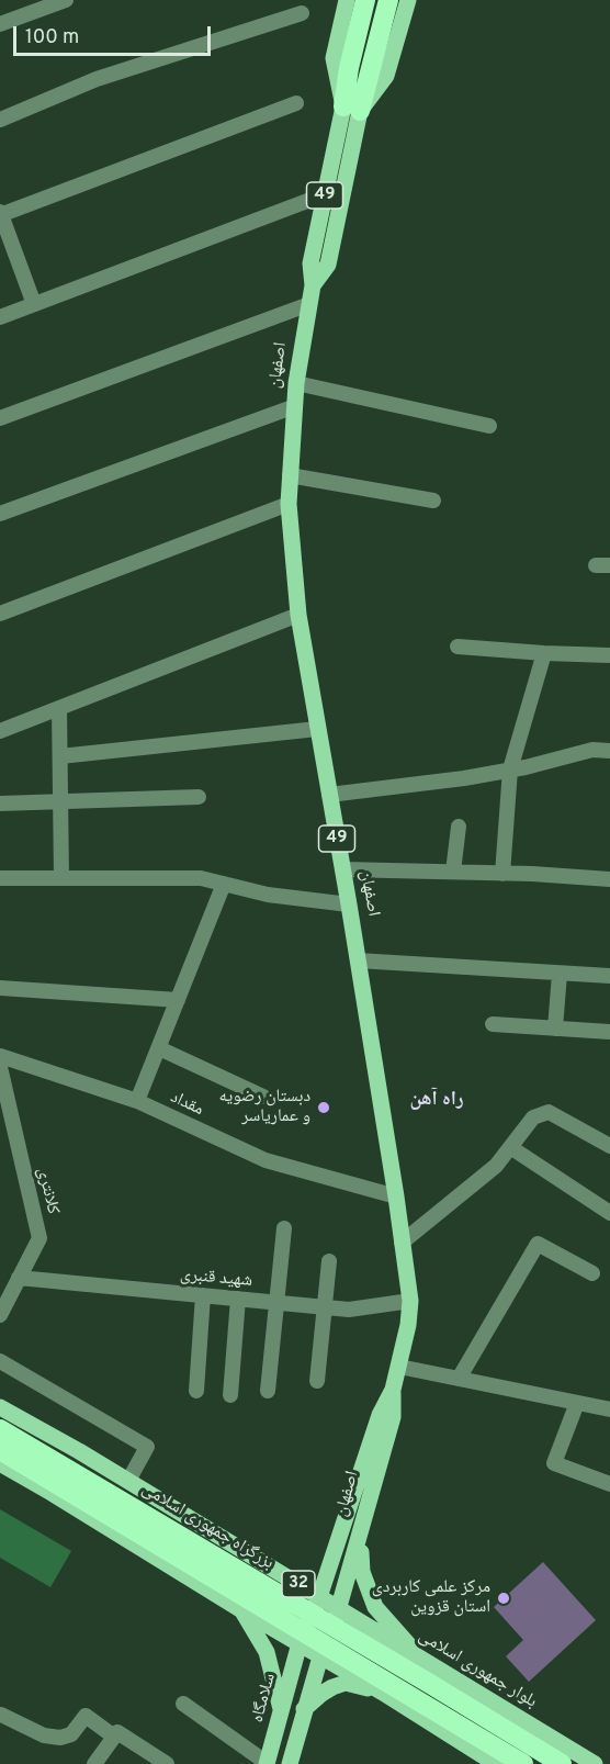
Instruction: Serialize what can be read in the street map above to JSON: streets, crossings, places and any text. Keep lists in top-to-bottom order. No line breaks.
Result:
{"streets":{"highway":["49","اصفهان","بزرگراه جمهوری اسلامی","32"],"main road":["بلوار جمهوری اسلامی","سلامگاه"],"street":["مقداد","کلانتری","شهید قنبری"]},"crossings":[["اصفهان","مقداد"],["اصفهان","شهید قنبری"],["اصفهان","بلوار جمهوری اسلامی"],["اصفهان","سلامگاه"],["کلانتری","شهید قنبری"]],"districts":["راه آهن"],"places":["دبستان رضویه و عماریاسر","مرکز علمی کاربردی استان قزوین"],"scale_bar":"100 m"}
